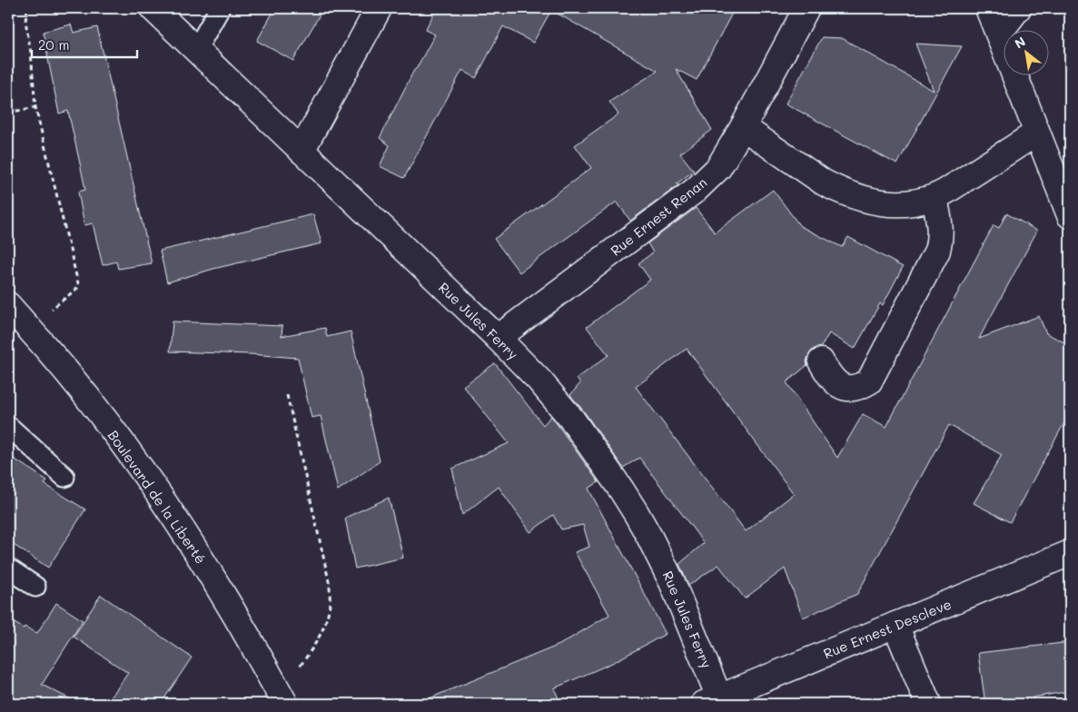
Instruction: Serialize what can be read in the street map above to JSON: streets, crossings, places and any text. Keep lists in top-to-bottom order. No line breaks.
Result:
{"streets":{"street":["Rue Ernest Renan","Rue Jules Ferry","Boulevard de la Liberté","Rue Ernest Descleve"]},"crossings":[["Rue Ernest Renan","Rue Jules Ferry"],["Rue Jules Ferry","Rue Ernest Descleve"]],"scale_bar":"20 m","north":"top left"}
